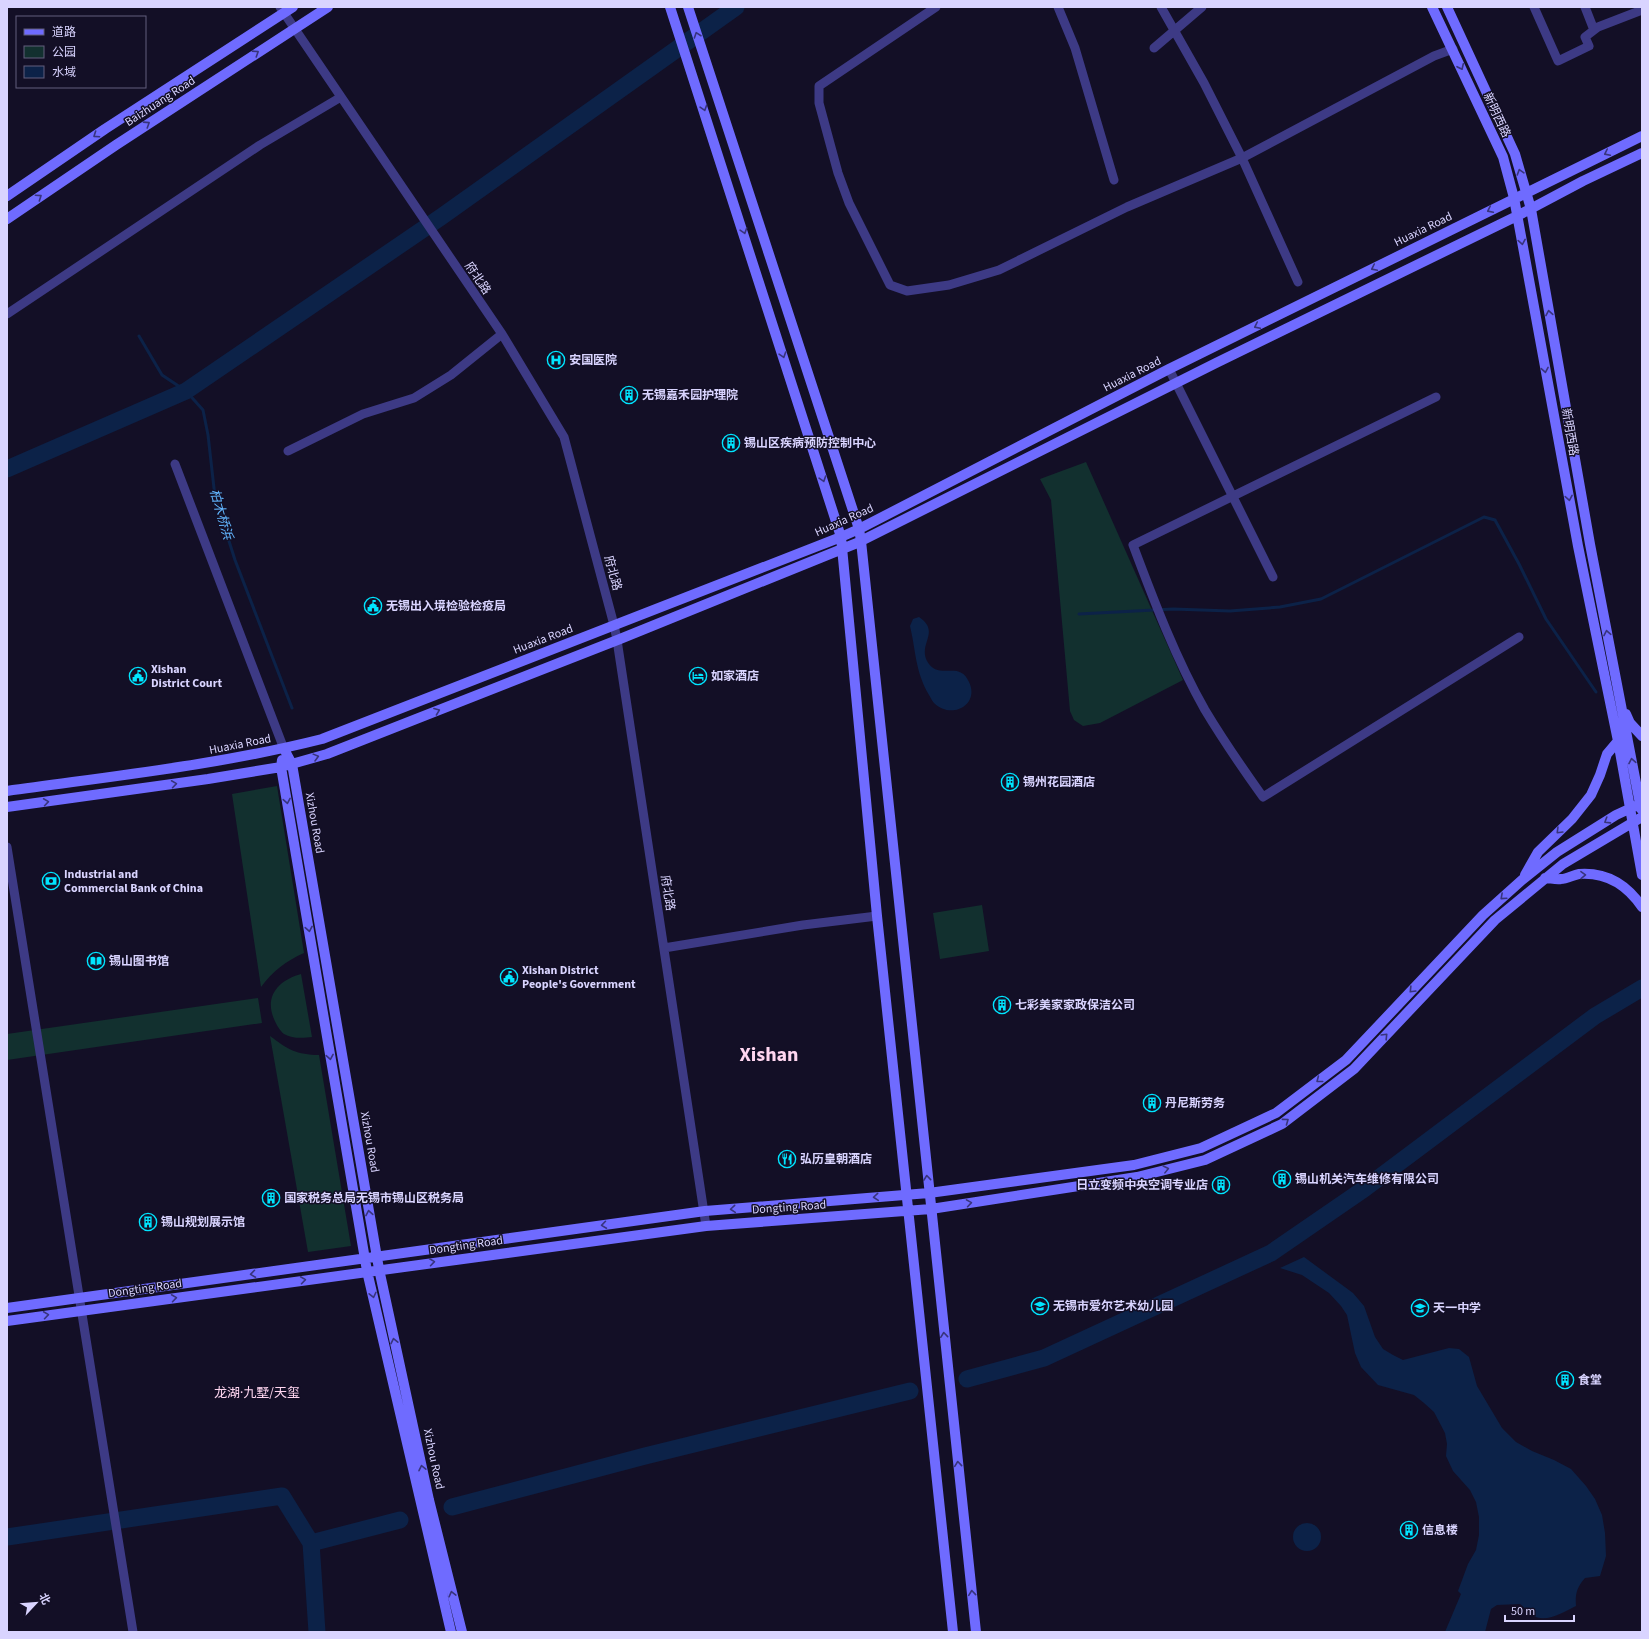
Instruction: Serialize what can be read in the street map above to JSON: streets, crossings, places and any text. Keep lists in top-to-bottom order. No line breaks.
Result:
{"streets":{"street":["Baizhuang Road","新明西路","Huaxia Road","府北路","Xizhou Road","Dongting Road"]},"crossings":[["Baizhuang Road","府北路"],["新明西路","Huaxia Road"],["新明西路","Dongting Road"],["Huaxia Road","府北路"],["Huaxia Road","Xizhou Road"],["府北路","Dongting Road"],["Xizhou Road","Dongting Road"]],"districts":["Xishan","龙湖·九墅/天玺"],"water":["柏木桥浜"],"places":{"hospital":["安国医院"],"building":["无锡嘉禾园护理院","锡山区疾病预防控制中心","锡州花园酒店","七彩美家家政保洁公司","丹尼斯劳务","锡山机关汽车维修有限公司","日立变频中央空调专业店","国家税务总局无锡市锡山区税务局","锡山规划展示馆","食堂","信息楼"],"public building":["无锡出入境检验检疫局","Xishan District Court","Xishan District People's Government"],"hotel":["如家酒店"],"bank":["Industrial and Commercial Bank of China"],"library":["锡山图书馆"],"restaurant":["弘历皇朝酒店"],"school or university":["无锡市爱尔艺术幼儿园","天一中学"]},"legend":["道路","公园","水域"],"scale_bar":"50 m","north":"top right"}
